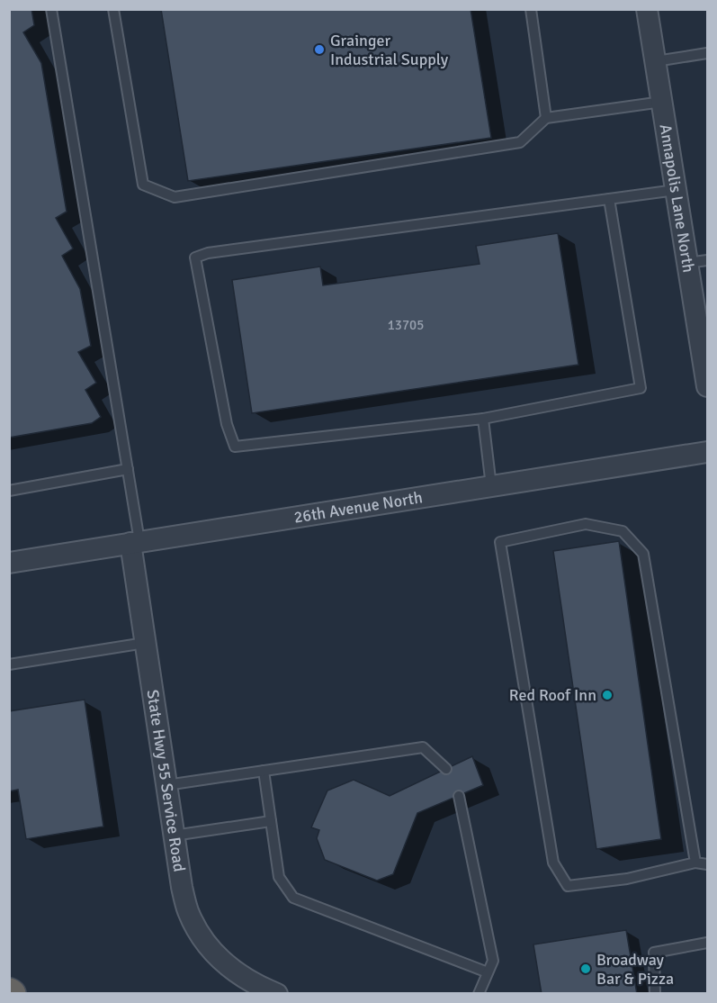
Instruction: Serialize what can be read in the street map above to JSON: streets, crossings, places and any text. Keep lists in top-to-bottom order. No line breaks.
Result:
{"streets":{"street":["Annapolis Lane North","26th Avenue North","State Hwy 55 Service Road"]},"crossings":[["26th Avenue North","State Hwy 55 Service Road"]],"places":["Grainger Industrial Supply","Red Roof Inn","Broadway Bar & Pizza"],"house_numbers":["13705"]}
